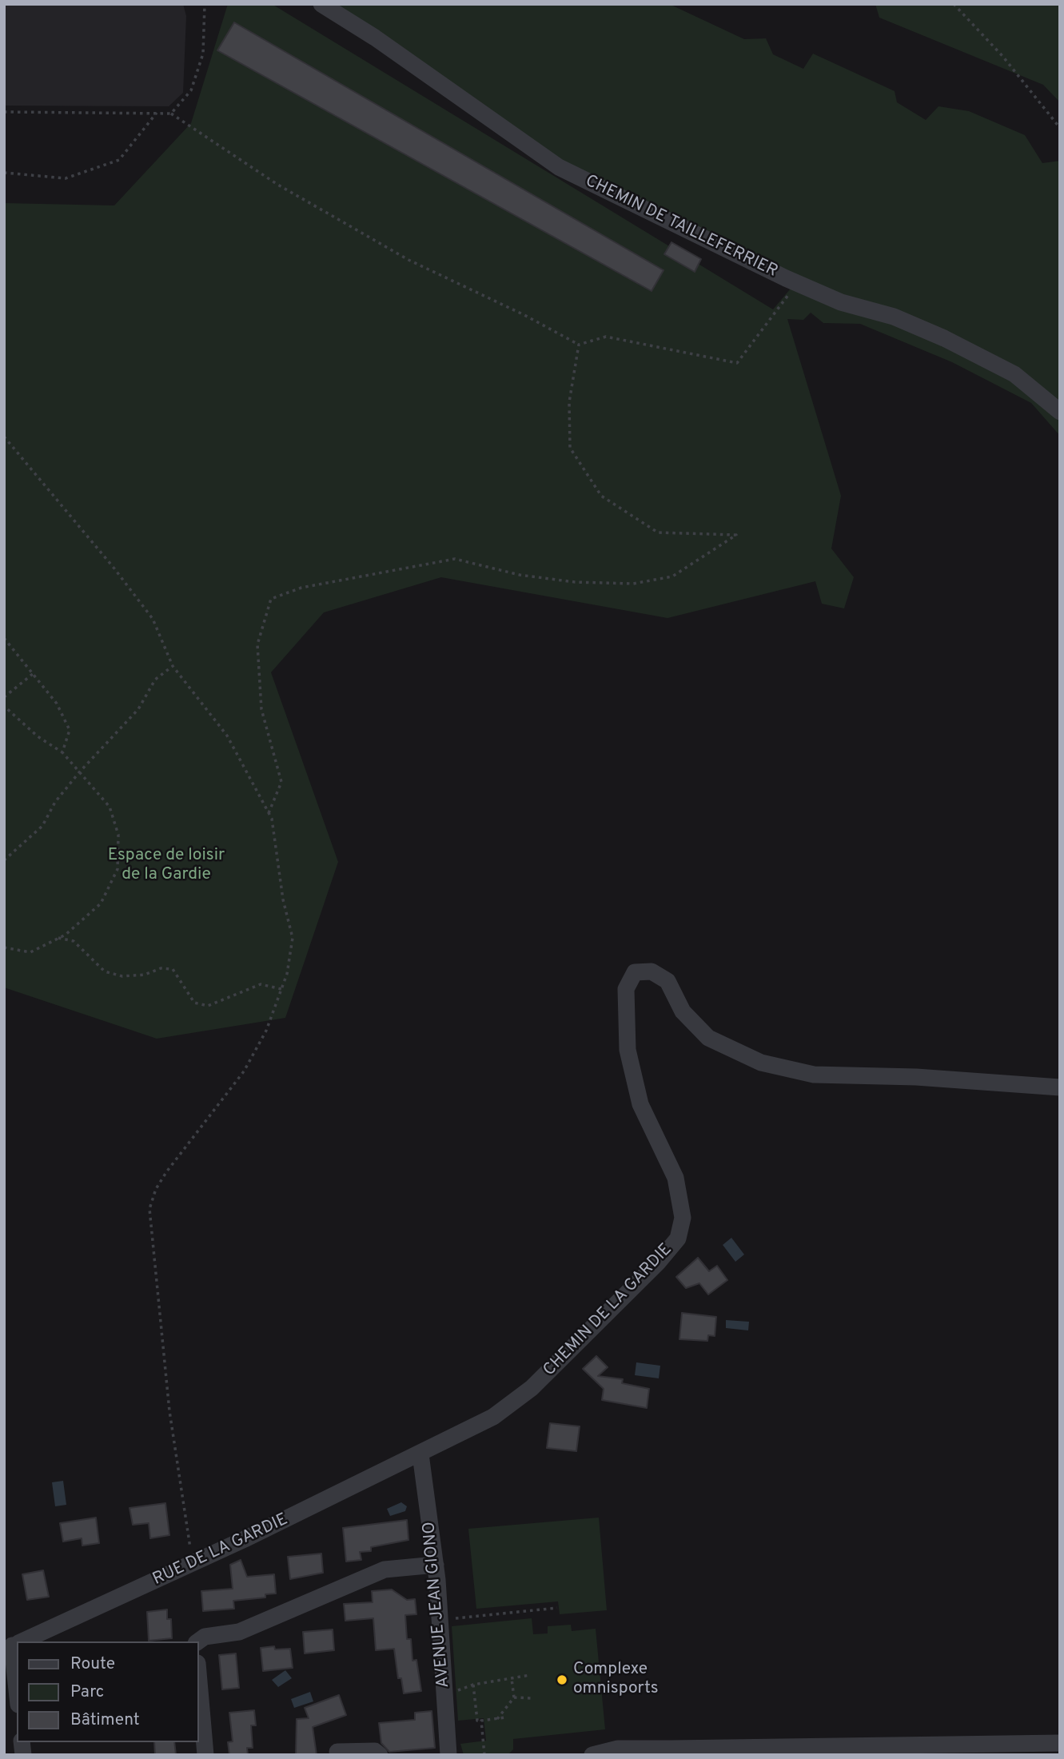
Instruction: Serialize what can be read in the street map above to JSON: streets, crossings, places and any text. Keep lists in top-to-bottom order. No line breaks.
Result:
{"streets":{"street":["CHEMIN DE TAILLEFERRIER","CHEMIN DE LA GARDIE","RUE DE LA GARDIE","AVENUE JEAN GIONO"]},"crossings":[["CHEMIN DE LA GARDIE","RUE DE LA GARDIE"],["CHEMIN DE LA GARDIE","AVENUE JEAN GIONO"],["RUE DE LA GARDIE","AVENUE JEAN GIONO"]],"parks":["Espace de loisir de la Gardie"],"places":["Complexe omnisports"],"legend":["Route","Parc","Bâtiment"]}
